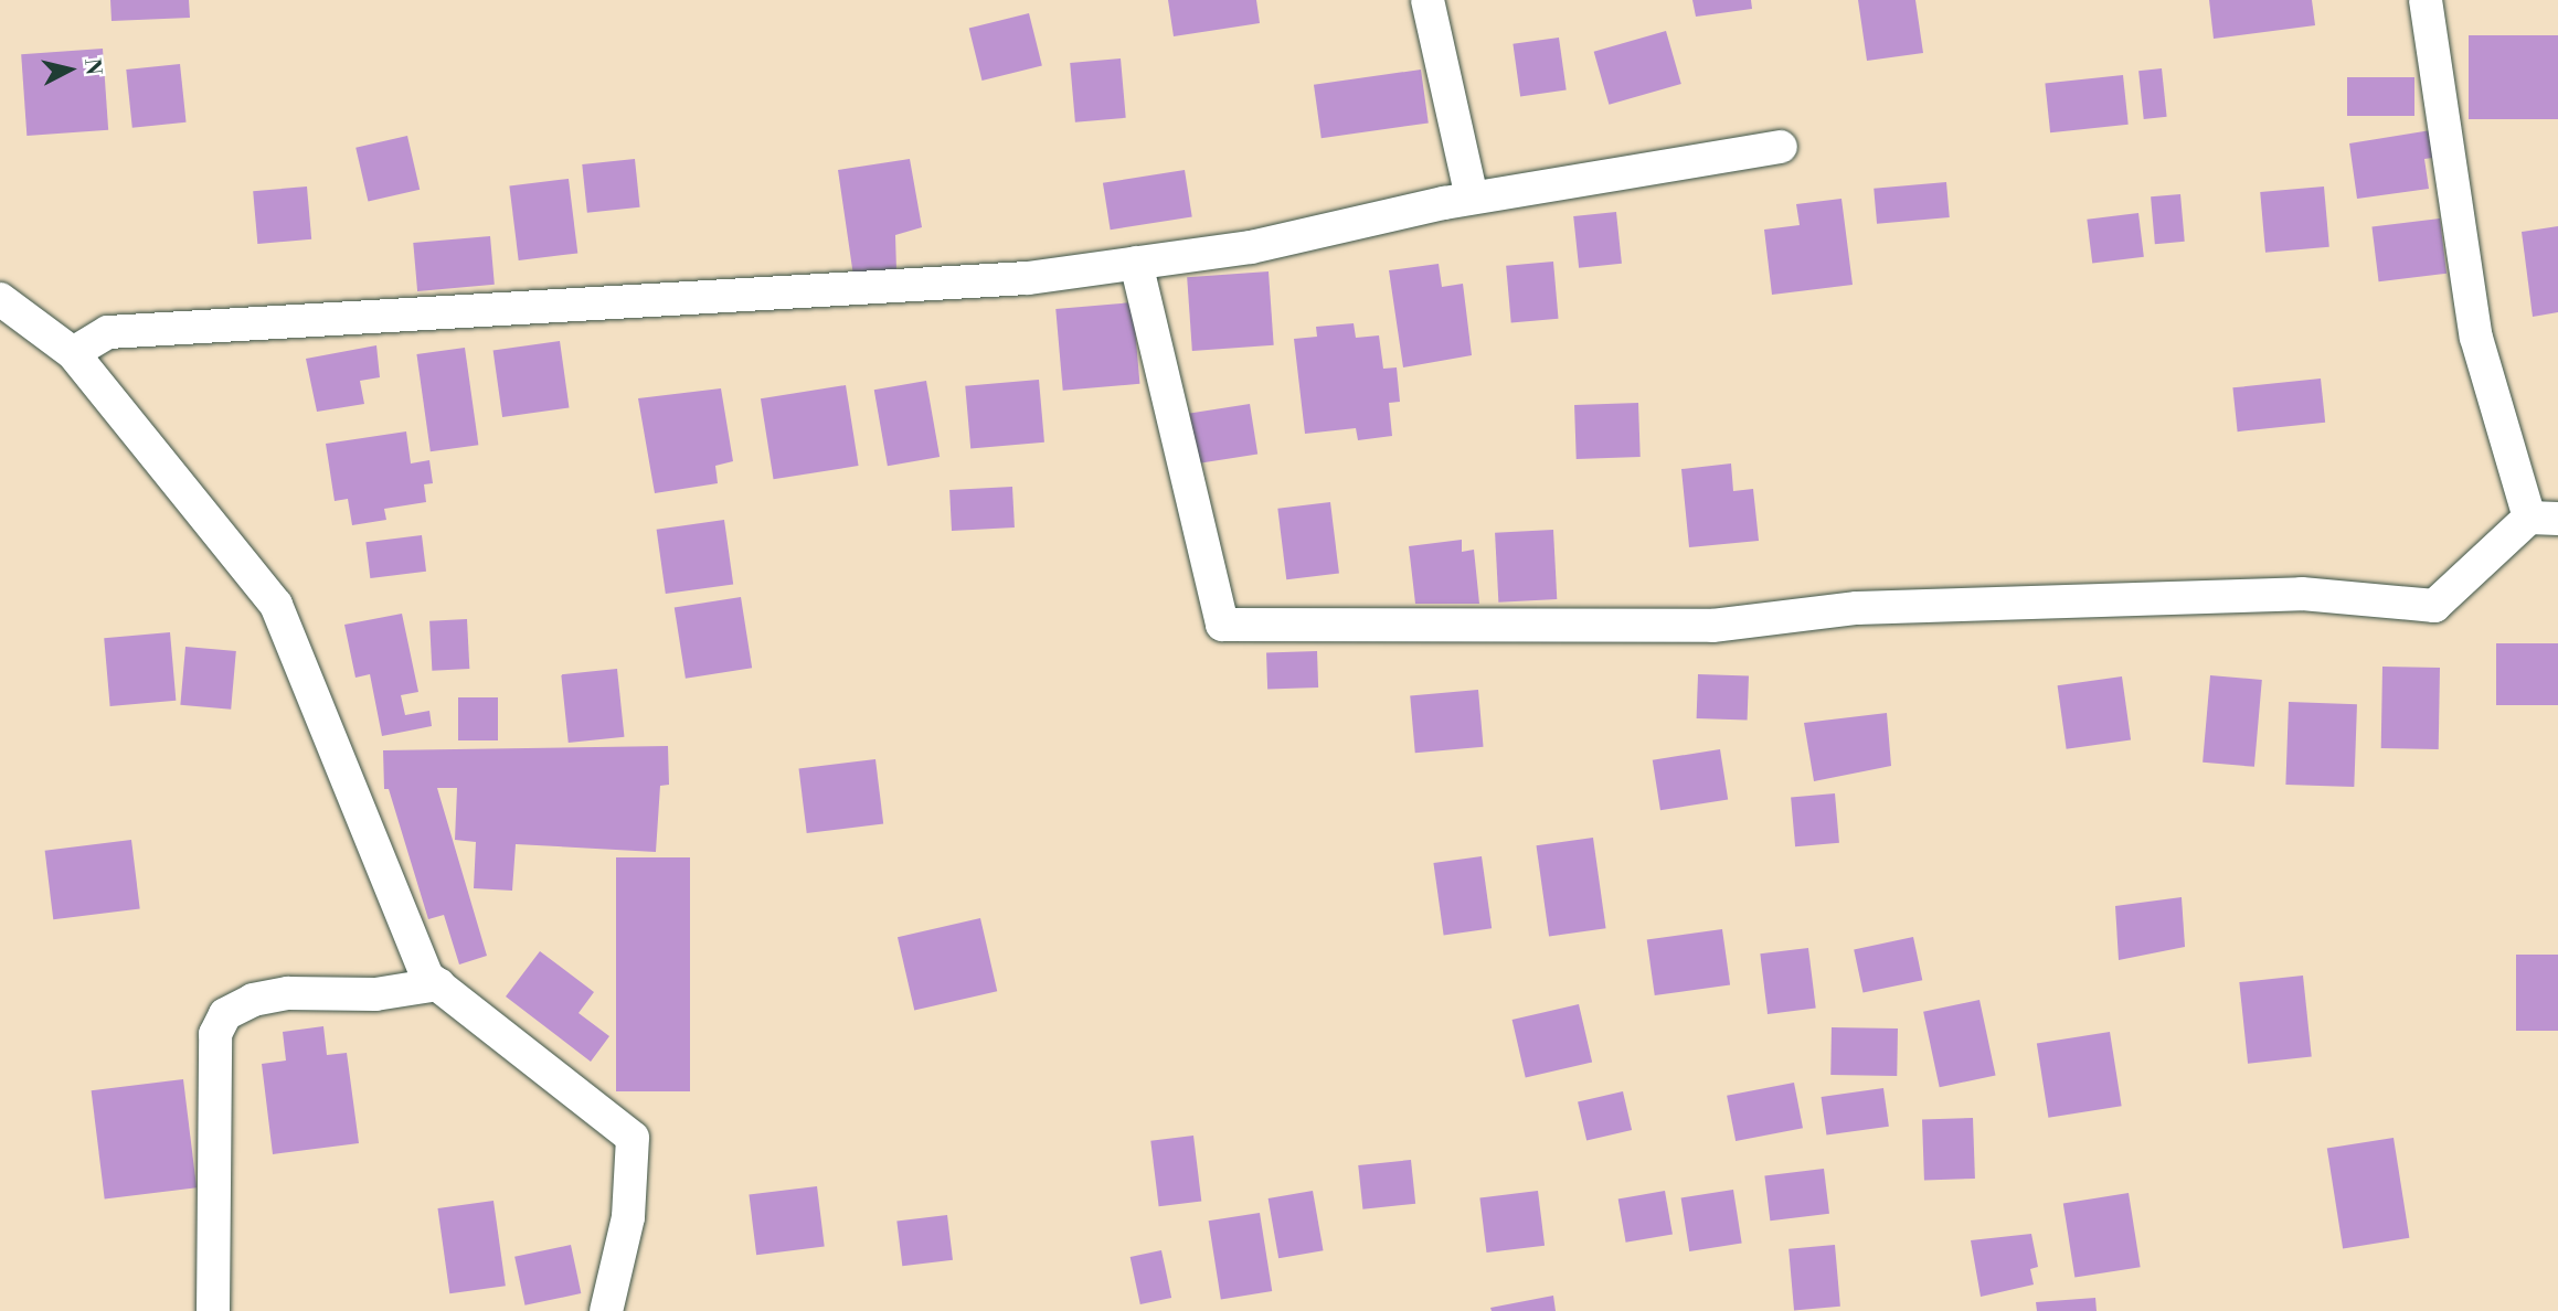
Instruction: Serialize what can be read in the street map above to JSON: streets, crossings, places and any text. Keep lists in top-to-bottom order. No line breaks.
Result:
{"north":"right"}
